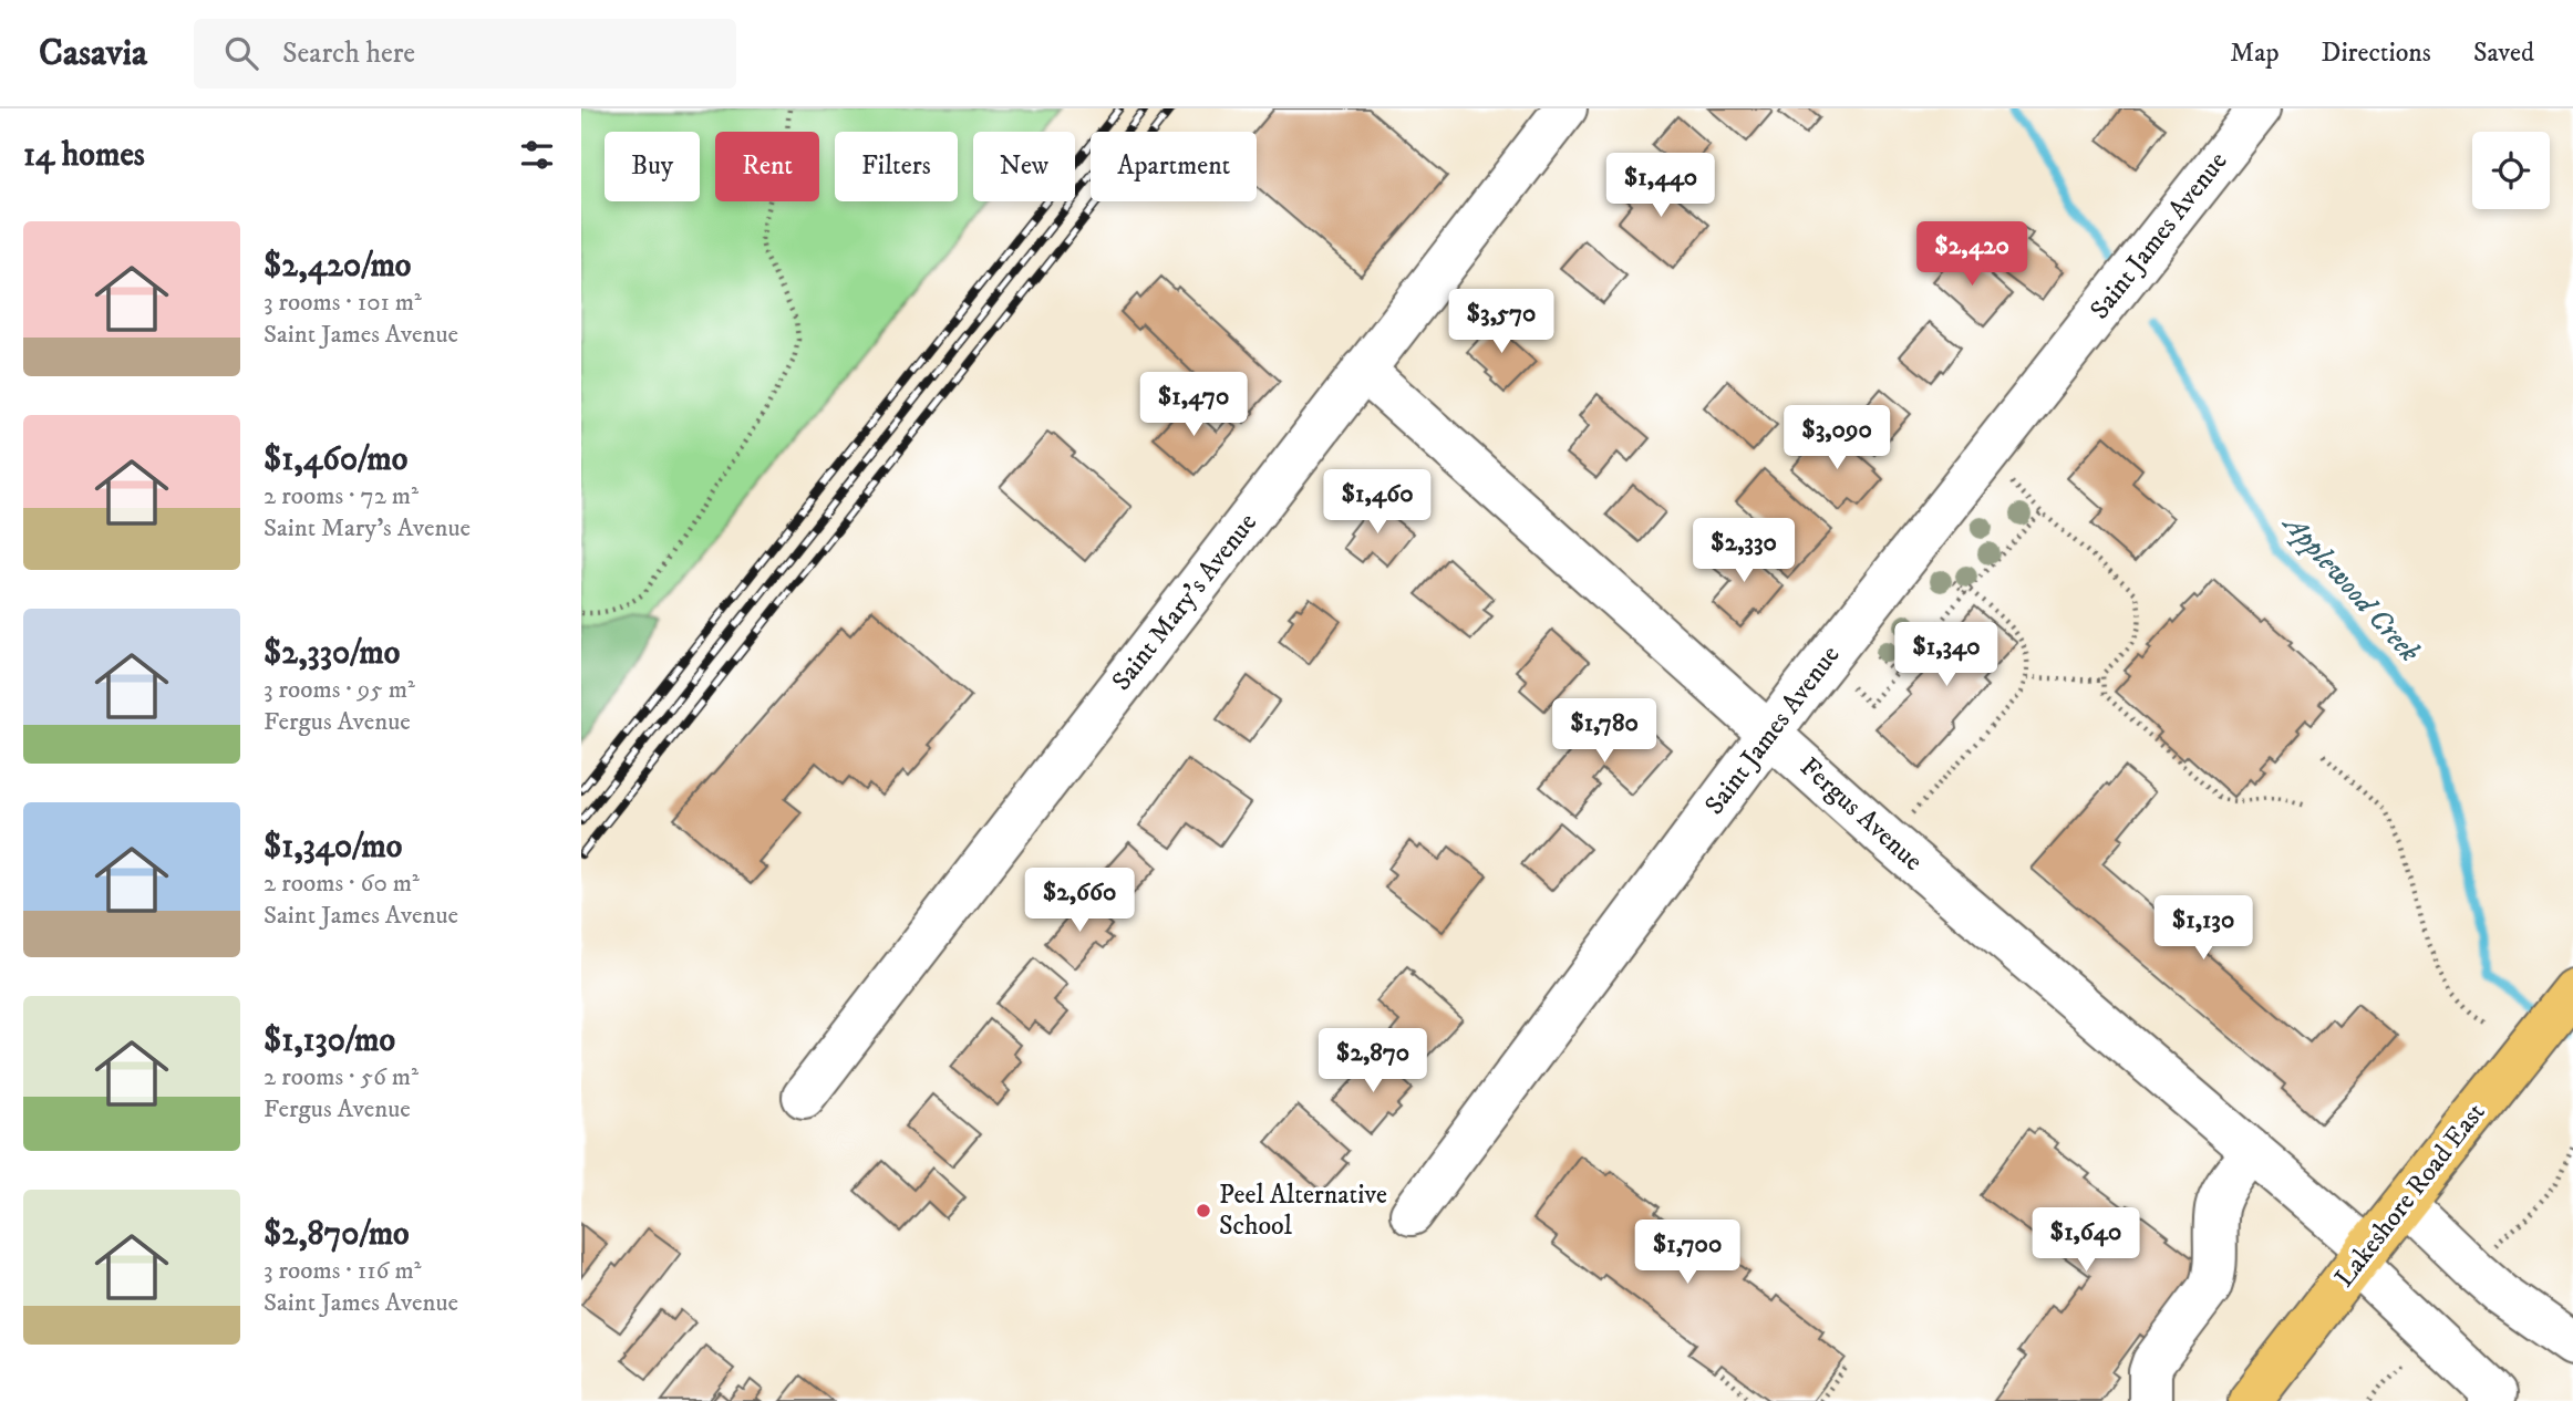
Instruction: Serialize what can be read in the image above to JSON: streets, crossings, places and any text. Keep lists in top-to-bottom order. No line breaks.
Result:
{"streets":{"main road":["Lakeshore Road East"],"street":["Saint James Avenue","Saint Mary's Avenue","Fergus Avenue"]},"crossings":[["Saint James Avenue","Fergus Avenue"],["Saint Mary's Avenue","Fergus Avenue"],["Fergus Avenue","Lakeshore Road East"]],"water":["Applewood Creek"],"places":["Peel Alternative School"],"page":{"header":"Casavia","search":"Search here","nav":["Map","Directions","Saved"],"heading":"14 homes","chip":["Buy","Rent","Filters","New","Apartment"],"price":["$1,440","$2,420","$3,570","$1,470","$3,090","$1,460","$2,330","$1,340","$1,780","$2,660","$1,130","$2,870","$1,640","$1,700"],"list":[{"name":"$2,420/mo","note":"3 rooms · 101 m² · Saint James Avenue"},{"name":"$1,460/mo","note":"2 rooms · 72 m² · Saint Mary's Avenue"},{"name":"$2,330/mo","note":"3 rooms · 95 m² · Fergus Avenue"},{"name":"$1,340/mo","note":"2 rooms · 60 m² · Saint James Avenue"},{"name":"$1,130/mo","note":"2 rooms · 56 m² · Fergus Avenue"},{"name":"$2,870/mo","note":"3 rooms · 116 m² · Saint James Avenue"}]}}
